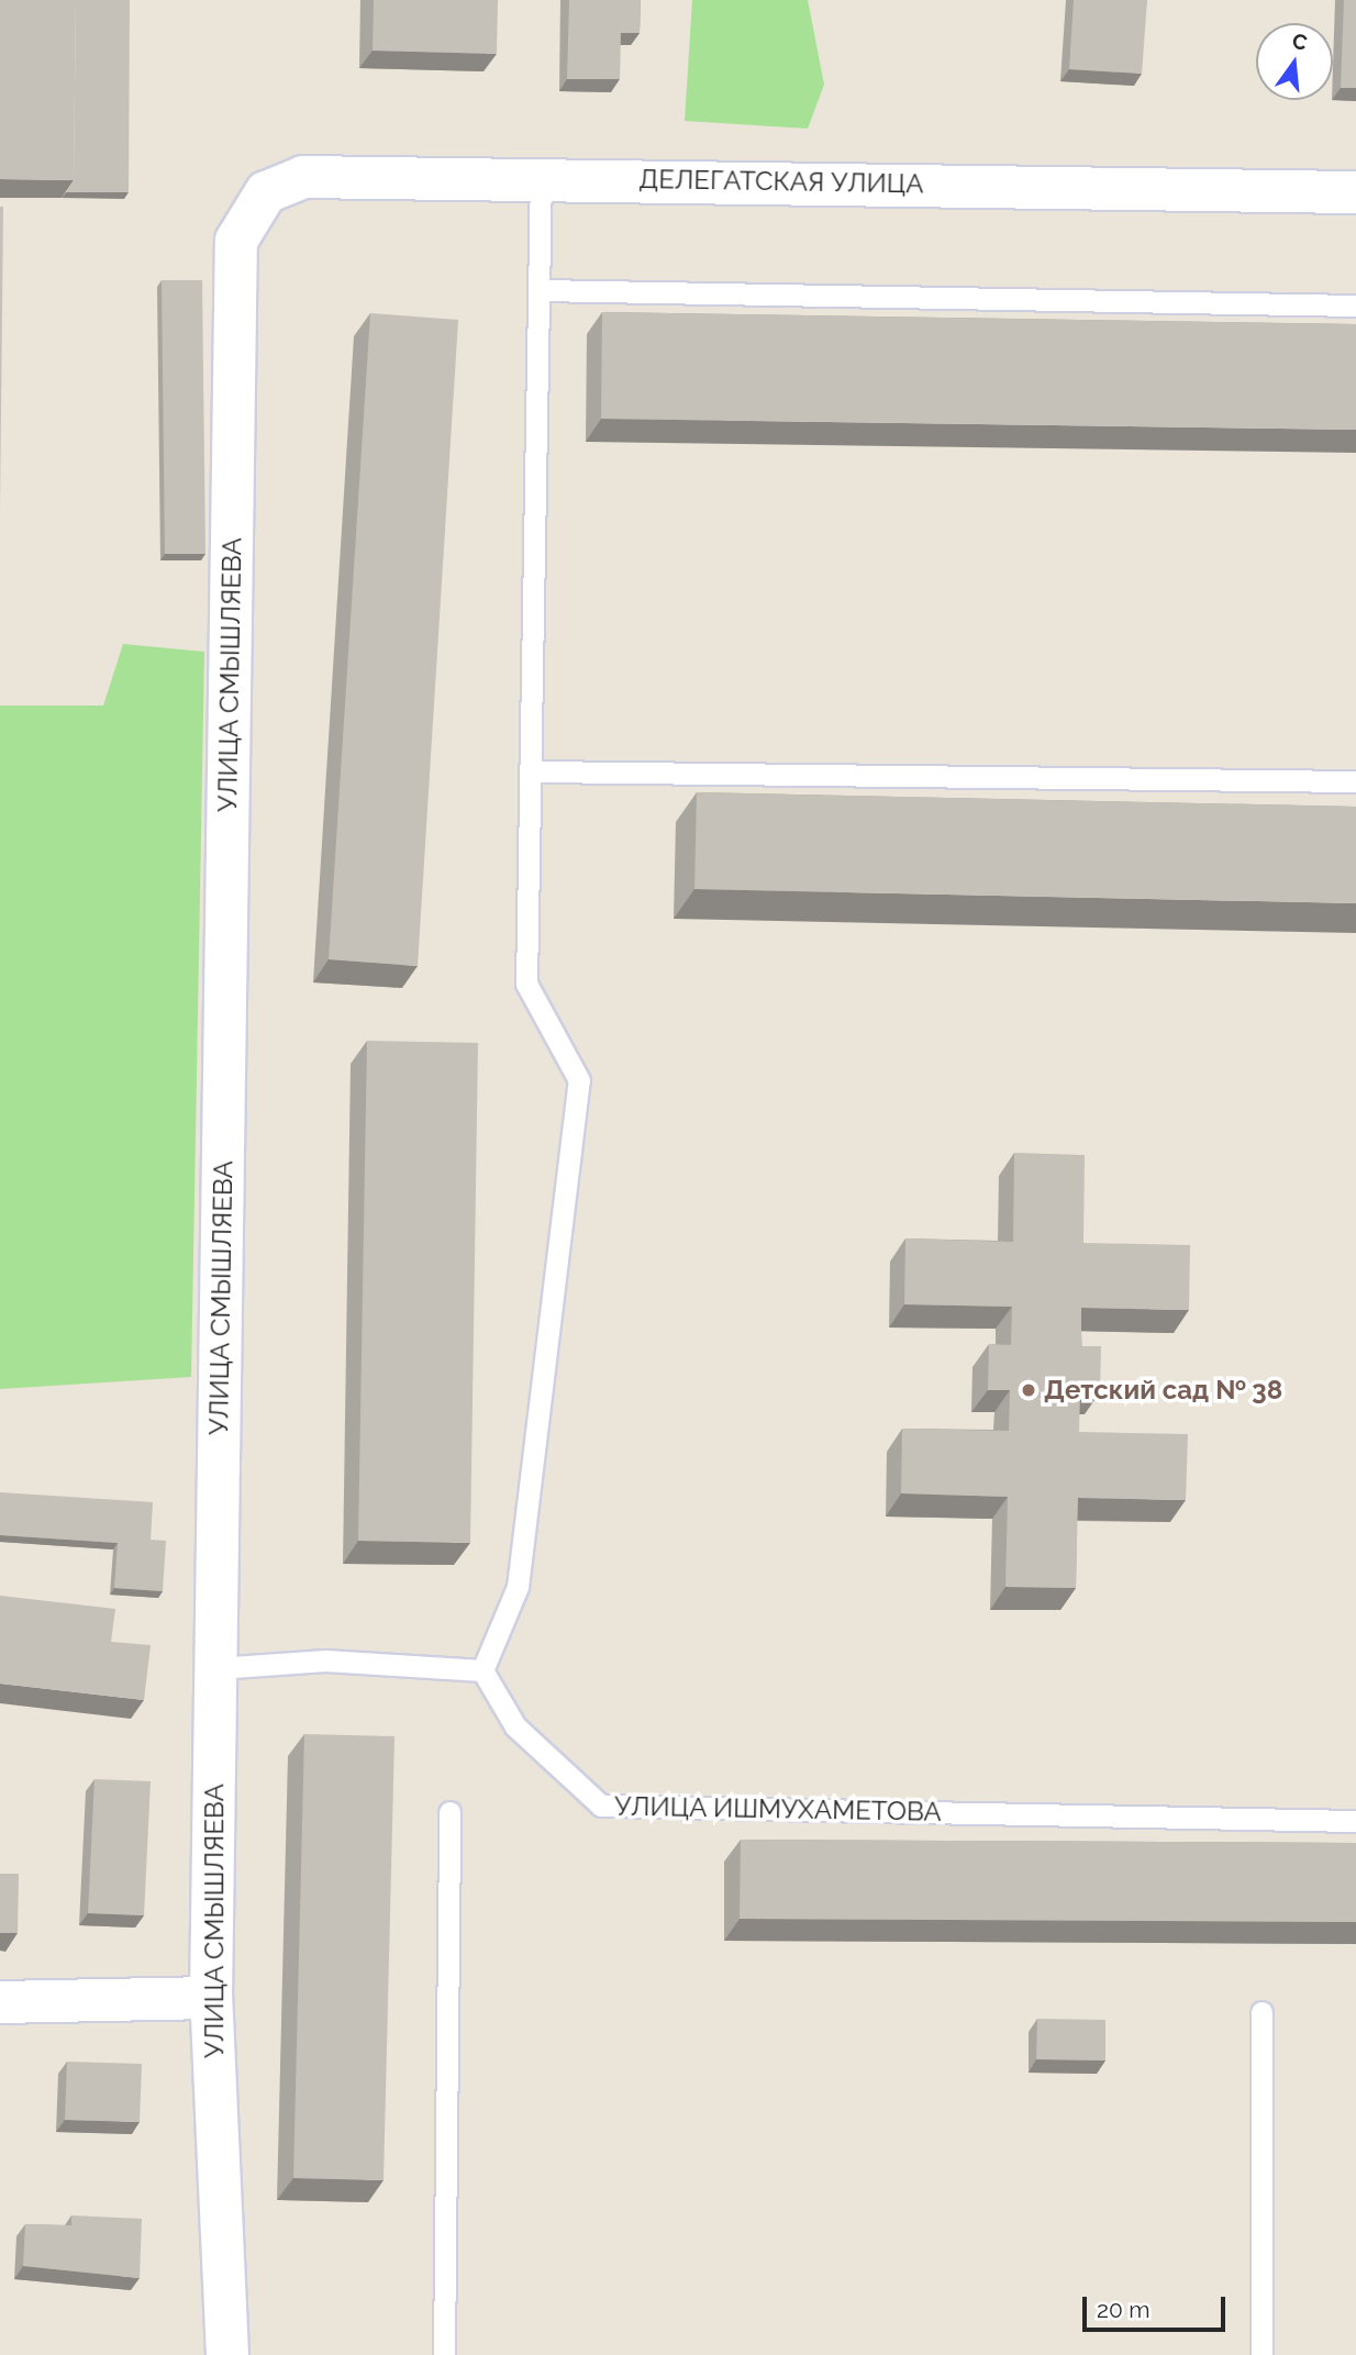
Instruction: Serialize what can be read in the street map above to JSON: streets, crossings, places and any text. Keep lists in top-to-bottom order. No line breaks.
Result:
{"streets":{"street":["ДЕЛЕГАТСКАЯ УЛИЦА","УЛИЦА СМЫШЛЯЕВА"],"lane":["УЛИЦА ИШМУХАМЕТОВА"]},"crossings":[["ДЕЛЕГАТСКАЯ УЛИЦА","УЛИЦА СМЫШЛЯЕВА"]],"places":["Детский сад № 38"],"scale_bar":"20 m","north":"top"}
